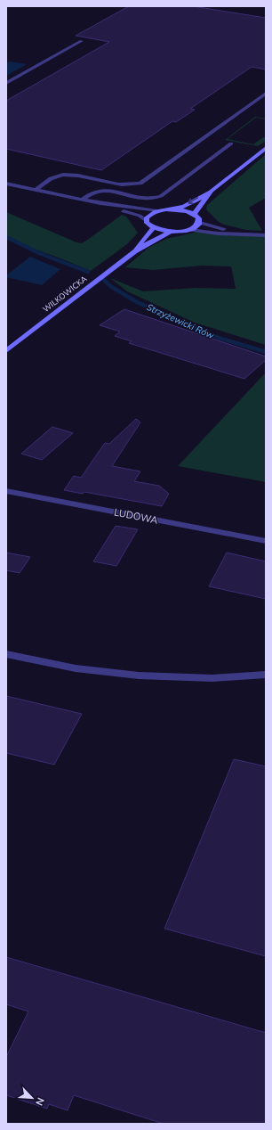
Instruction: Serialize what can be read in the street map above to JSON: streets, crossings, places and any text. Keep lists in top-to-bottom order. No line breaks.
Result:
{"streets":{"main road":["WILKOWICKA"],"street":["LUDOWA"]},"water":["Strzyżewicki Rów"],"north":"bottom right"}
